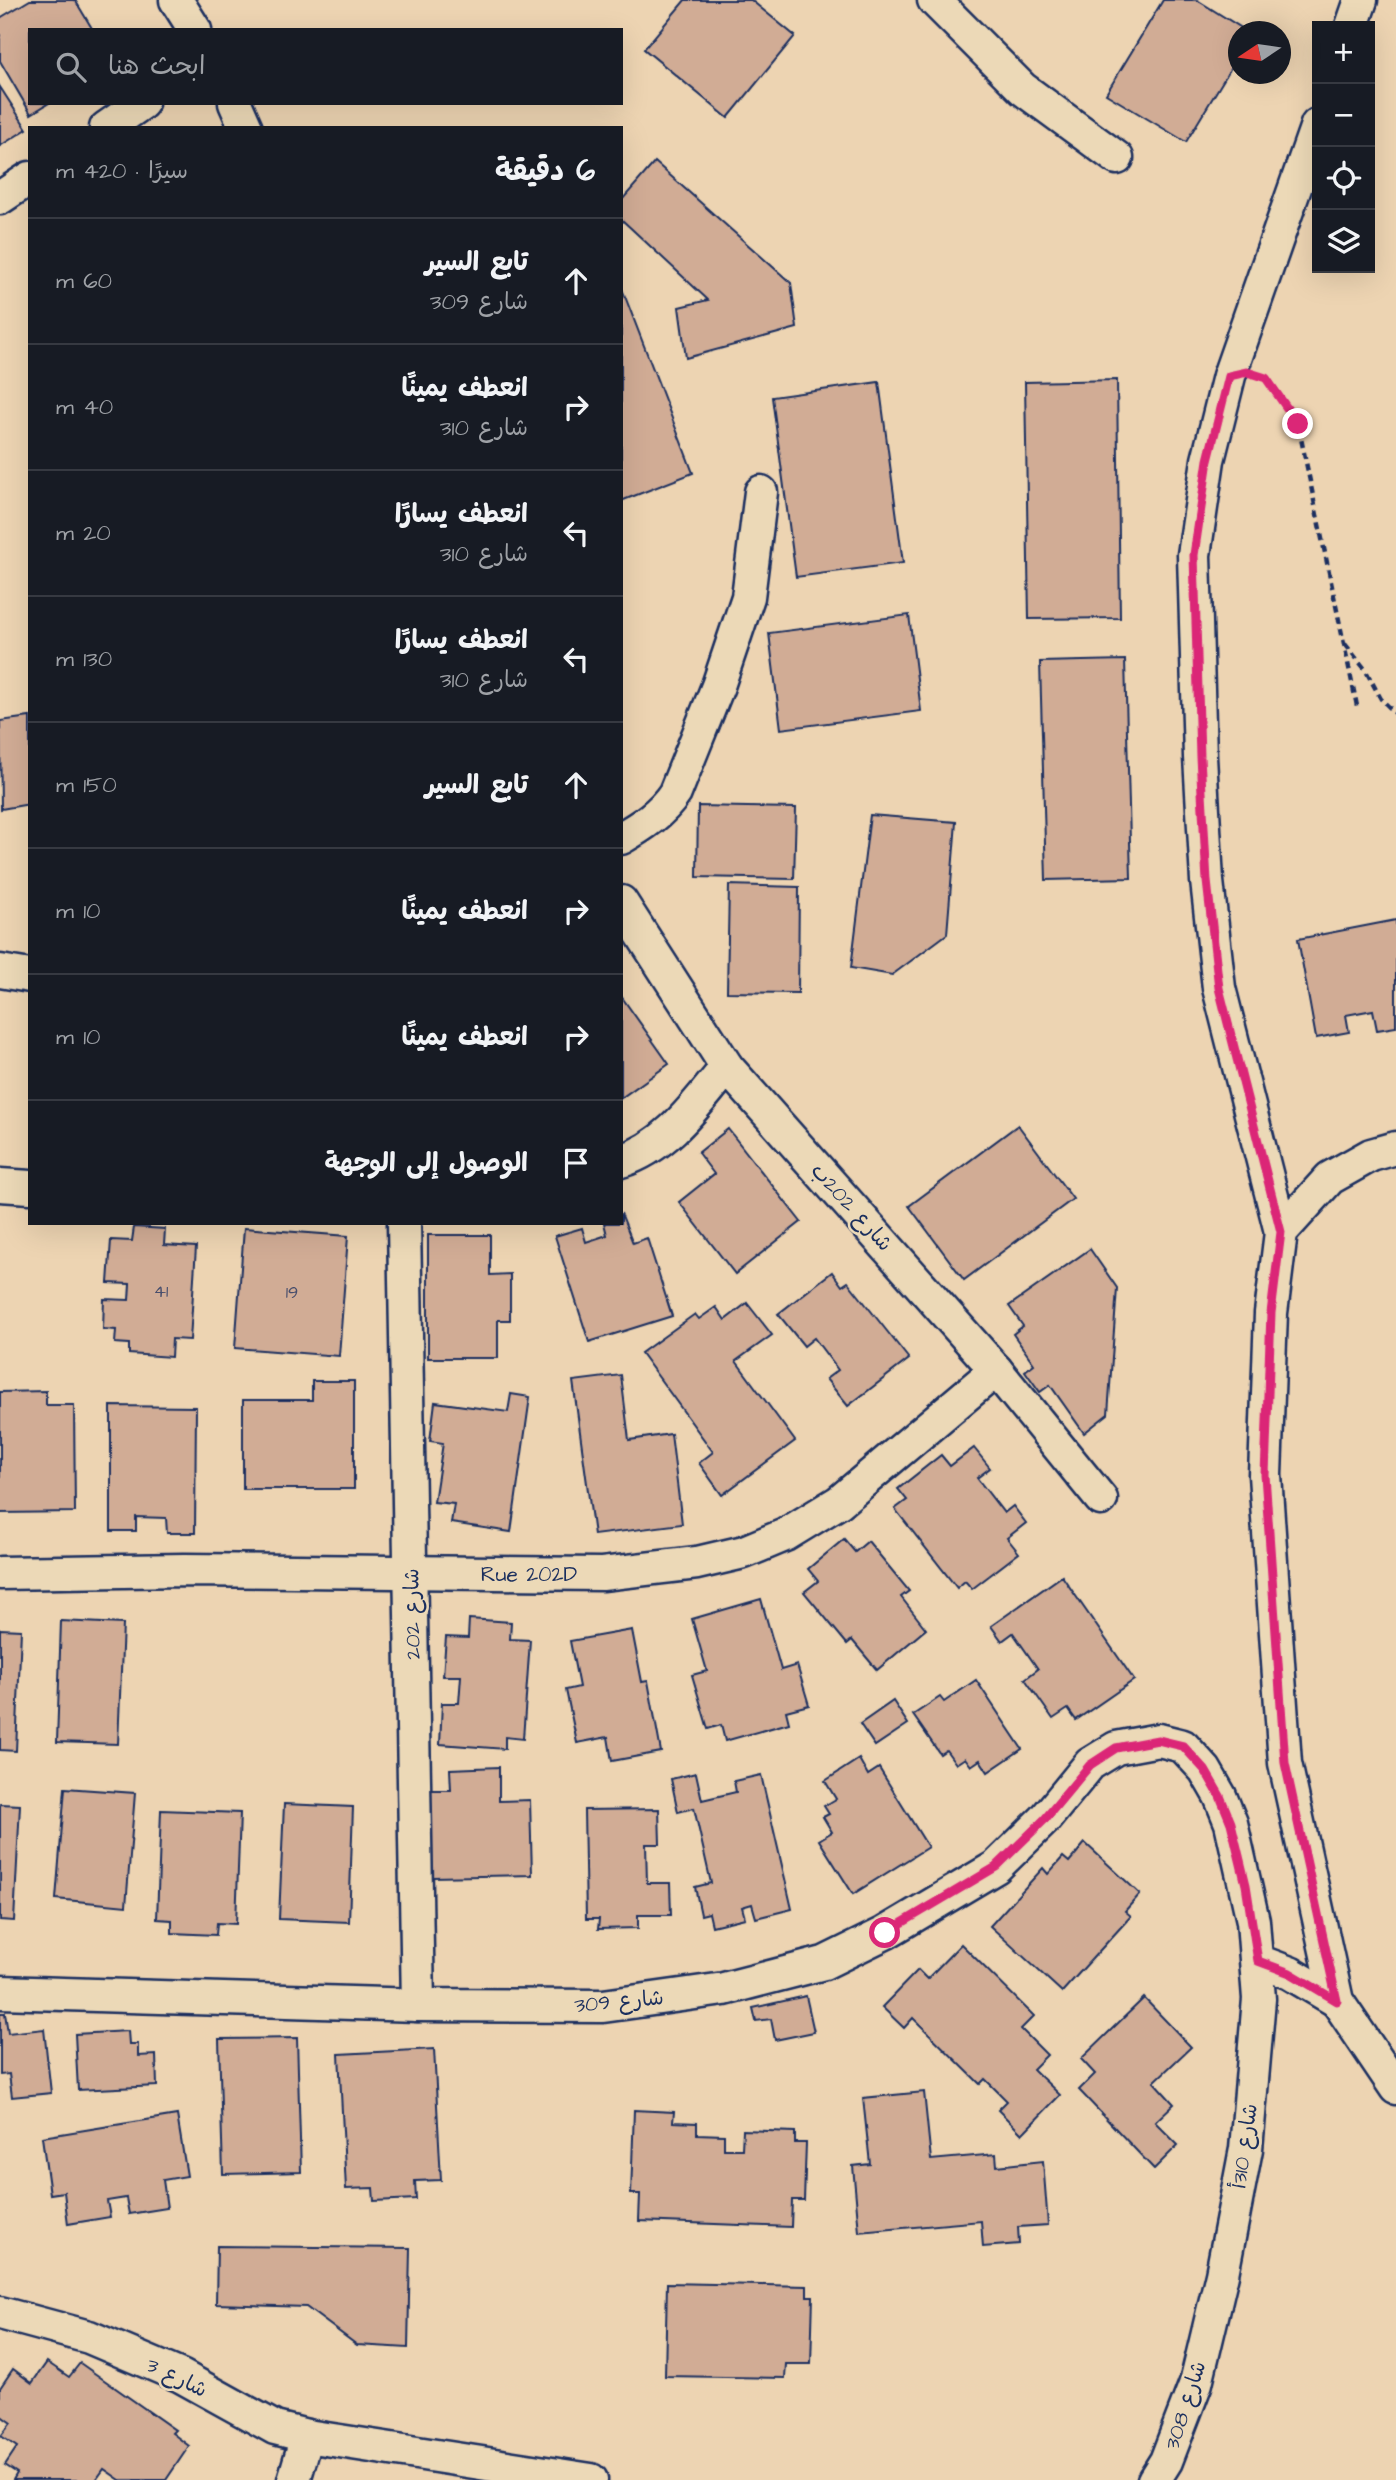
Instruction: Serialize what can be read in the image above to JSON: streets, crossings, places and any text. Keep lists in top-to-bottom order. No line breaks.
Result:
{"streets":{"street":["شارع 202ب","Rue 202D","شارع 202","شارع 309","شارع 310أ","شارع 3","شارع 308"]},"crossings":[["شارع 202ب","Rue 202D"],["Rue 202D","شارع 202"],["شارع 202","شارع 309"],["شارع 309","شارع 310أ"],["شارع 310أ","شارع 308"]],"house_numbers":["41","19"],"north":"left","page":{"map_buttons":["+","−"],"search":"ابحث هنا","heading":["6 دقيقة","سيرًا · 420 m"],"list":[["تابع السير","شارع 309","60 m"],["انعطف يمينًا","شارع 310","40 m"],["انعطف يسارًا","شارع 310","20 m"],["انعطف يسارًا","شارع 310","130 m"],["تابع السير","150 m"],["انعطف يمينًا","10 m"],["انعطف يمينًا","10 m"],"الوصول إلى الوجهة"]}}
